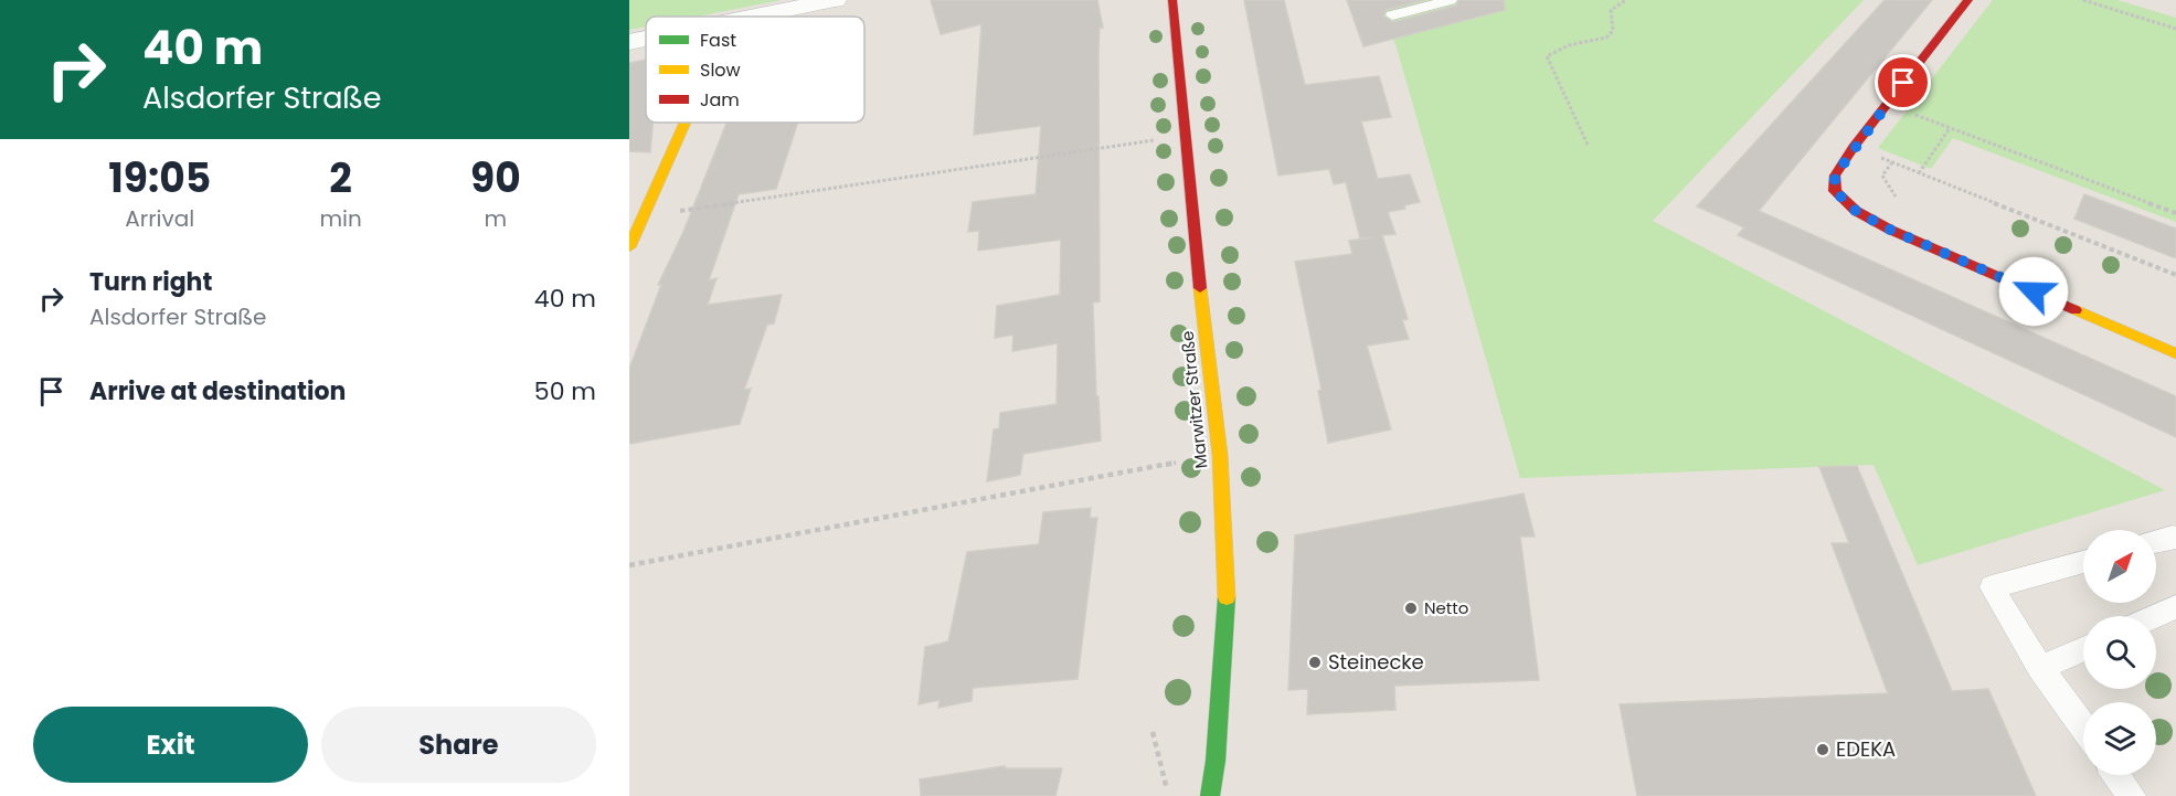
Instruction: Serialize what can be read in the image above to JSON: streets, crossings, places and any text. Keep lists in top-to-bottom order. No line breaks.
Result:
{"streets":{"street":["Marwitzer Straße"]},"places":["Netto","Steinecke","EDEKA"],"legend":["Fast","Slow","Jam"],"north":"top right","page":{"turn":["40 m","Alsdorfer Straße"],"eta":["19:05","Arrival","2","min","90","m"],"list":[{"name":"Turn right","note":"Alsdorfer Straße","value":"40 m"},{"name":"Arrive at destination","value":"50 m"}],"buttons":["Exit","Share"]}}
